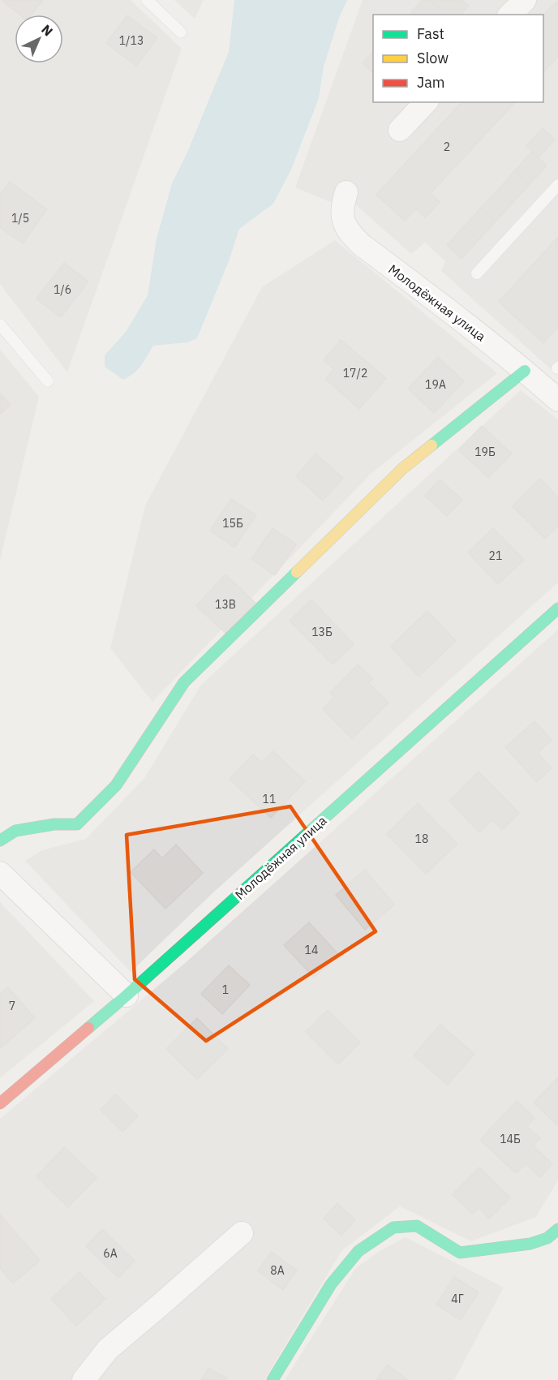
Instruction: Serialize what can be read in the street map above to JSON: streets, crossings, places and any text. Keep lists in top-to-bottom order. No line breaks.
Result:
{"streets":{"street":["Молодёжная улица"]},"house_numbers":["1/13","2","1/5","1/6","17/2","19А","19Б","15Б","21","13В","13Б","11","18","14","1","7","14Б","6А","8А","4Г"],"legend":["Fast","Slow","Jam"],"north":"top right"}
